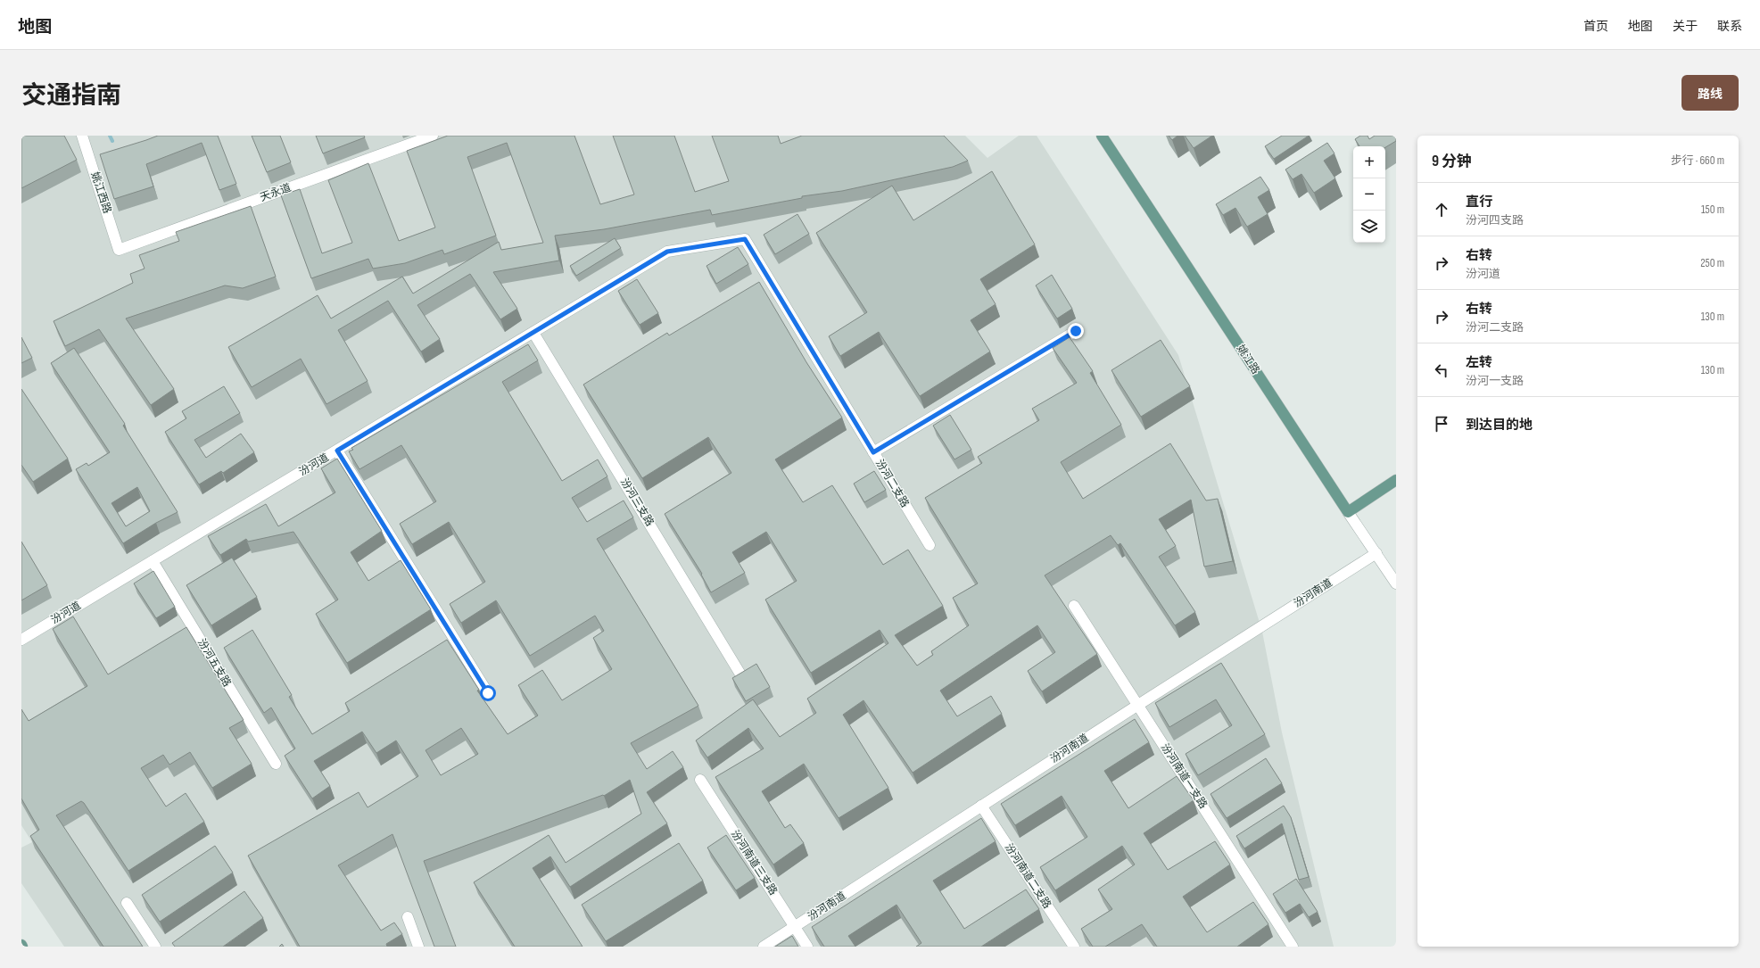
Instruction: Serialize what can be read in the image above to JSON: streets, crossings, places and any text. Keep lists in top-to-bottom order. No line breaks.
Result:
{"streets":{"main road":["姚江路"],"street":["姚江西路","天永道","汾河道","汾河二支路","汾河三支路","汾河南道","汾河五支路","汾河南道一支路","汾河南道三支路","汾河南道二支路"]},"crossings":[["姚江西路","天永道"],["姚江路","汾河南道"],["汾河道","汾河二支路"],["汾河道","汾河三支路"],["汾河道","汾河五支路"],["汾河南道","汾河南道一支路"],["汾河南道","汾河南道三支路"],["汾河南道","汾河南道二支路"]],"page":{"header":"地图","nav":["首页","地图","关于","联系"],"title":"交通指南","buttons":"路线","heading":["9 分钟","步行 · 660 m"],"map_buttons":["+","−"],"list":[["直行","汾河四支路","150 m"],["右转","汾河道","250 m"],["右转","汾河二支路","130 m"],["左转","汾河一支路","130 m"],"到达目的地"]}}
